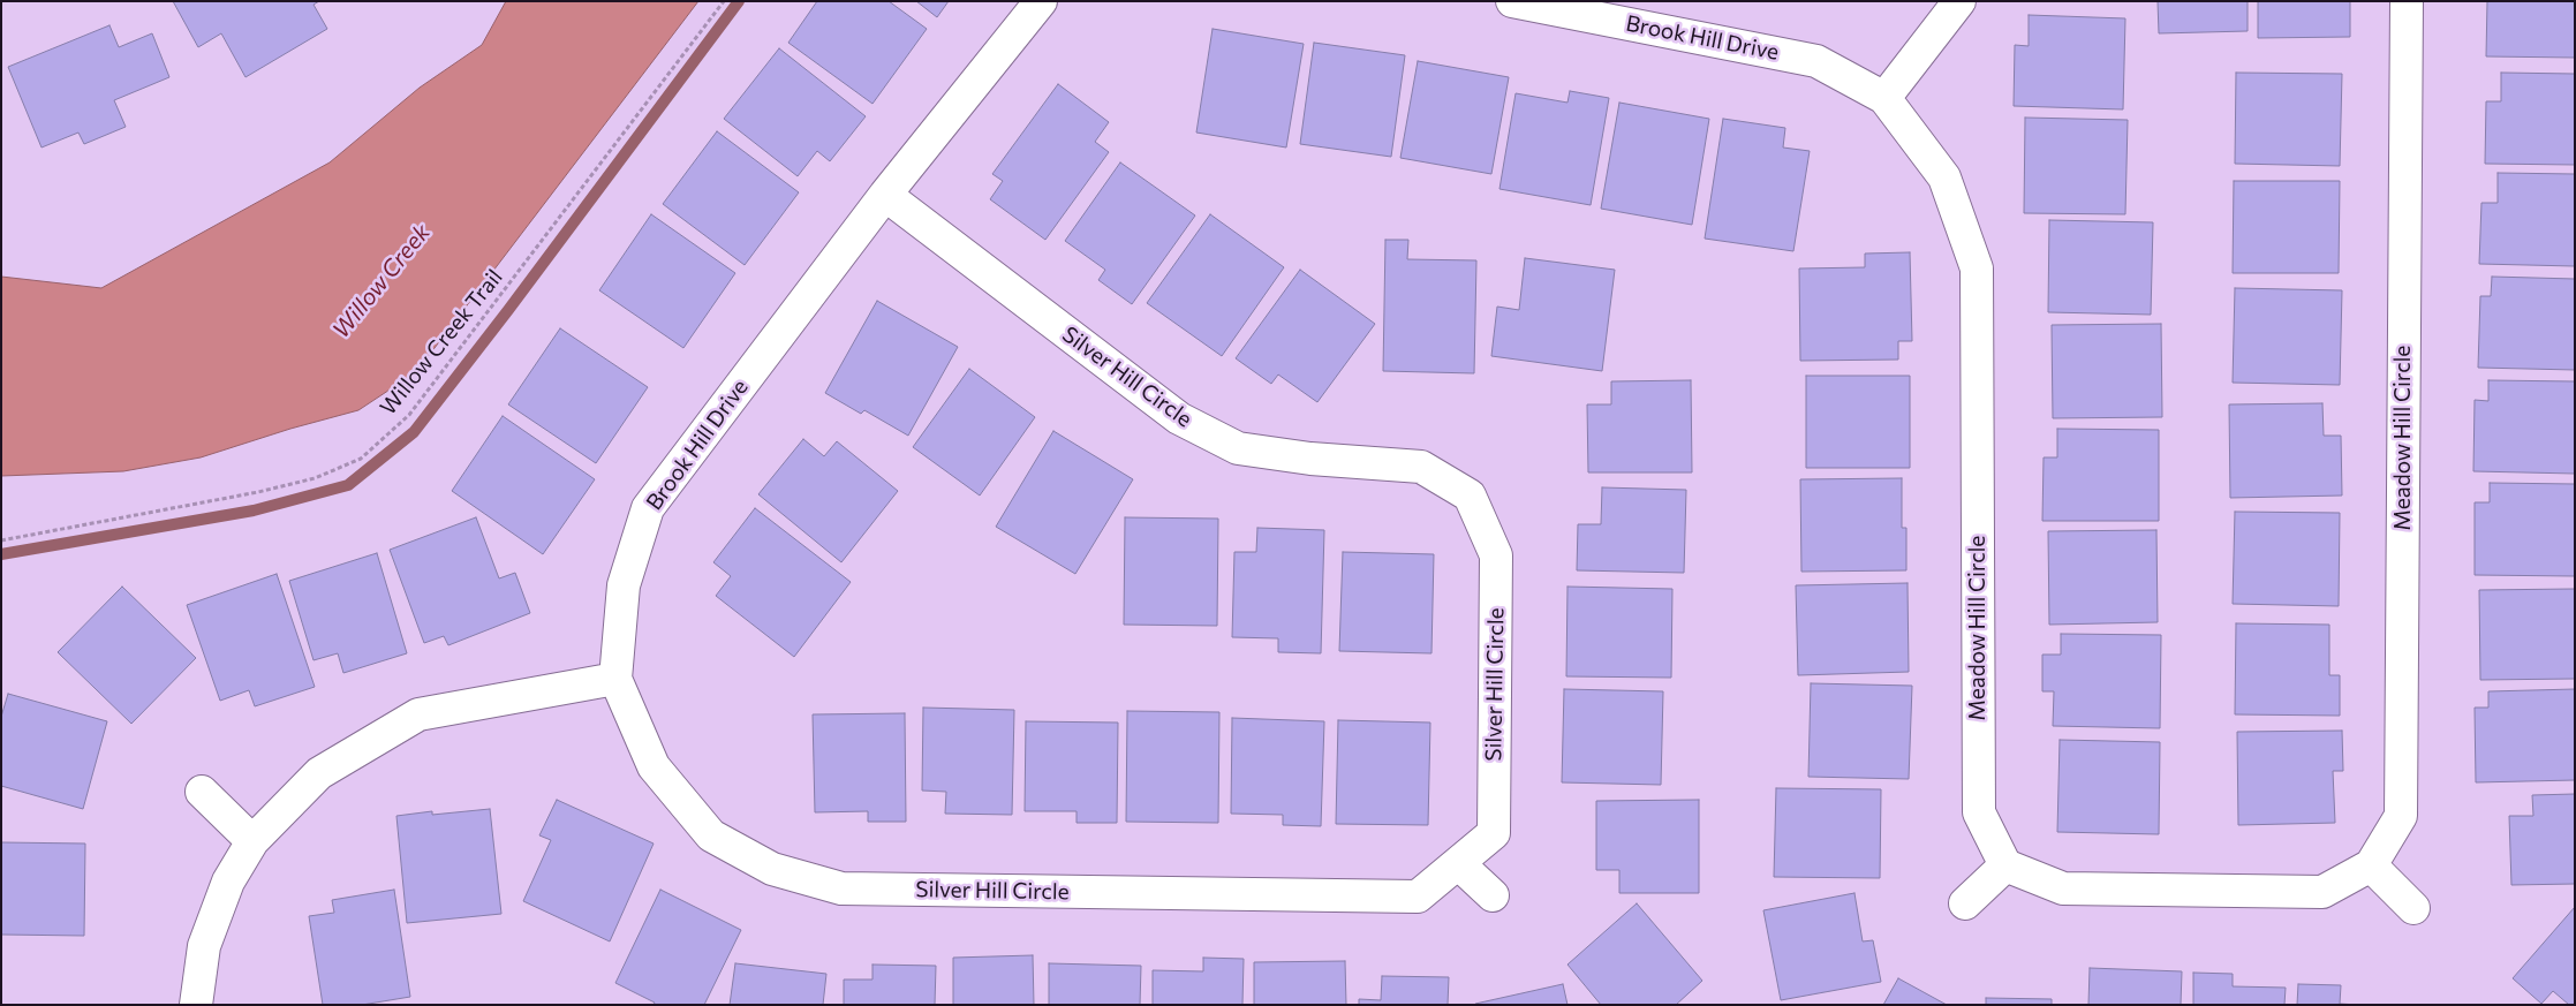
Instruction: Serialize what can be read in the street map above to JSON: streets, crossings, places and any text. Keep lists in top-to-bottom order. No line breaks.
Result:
{"streets":{"street":["Brook Hill Drive","Silver Hill Circle","Meadow Hill Circle"],"path":["Willow Creek Trail"]},"crossings":[["Brook Hill Drive","Silver Hill Circle"],["Brook Hill Drive","Meadow Hill Circle"]],"water":["Willow Creek"]}
